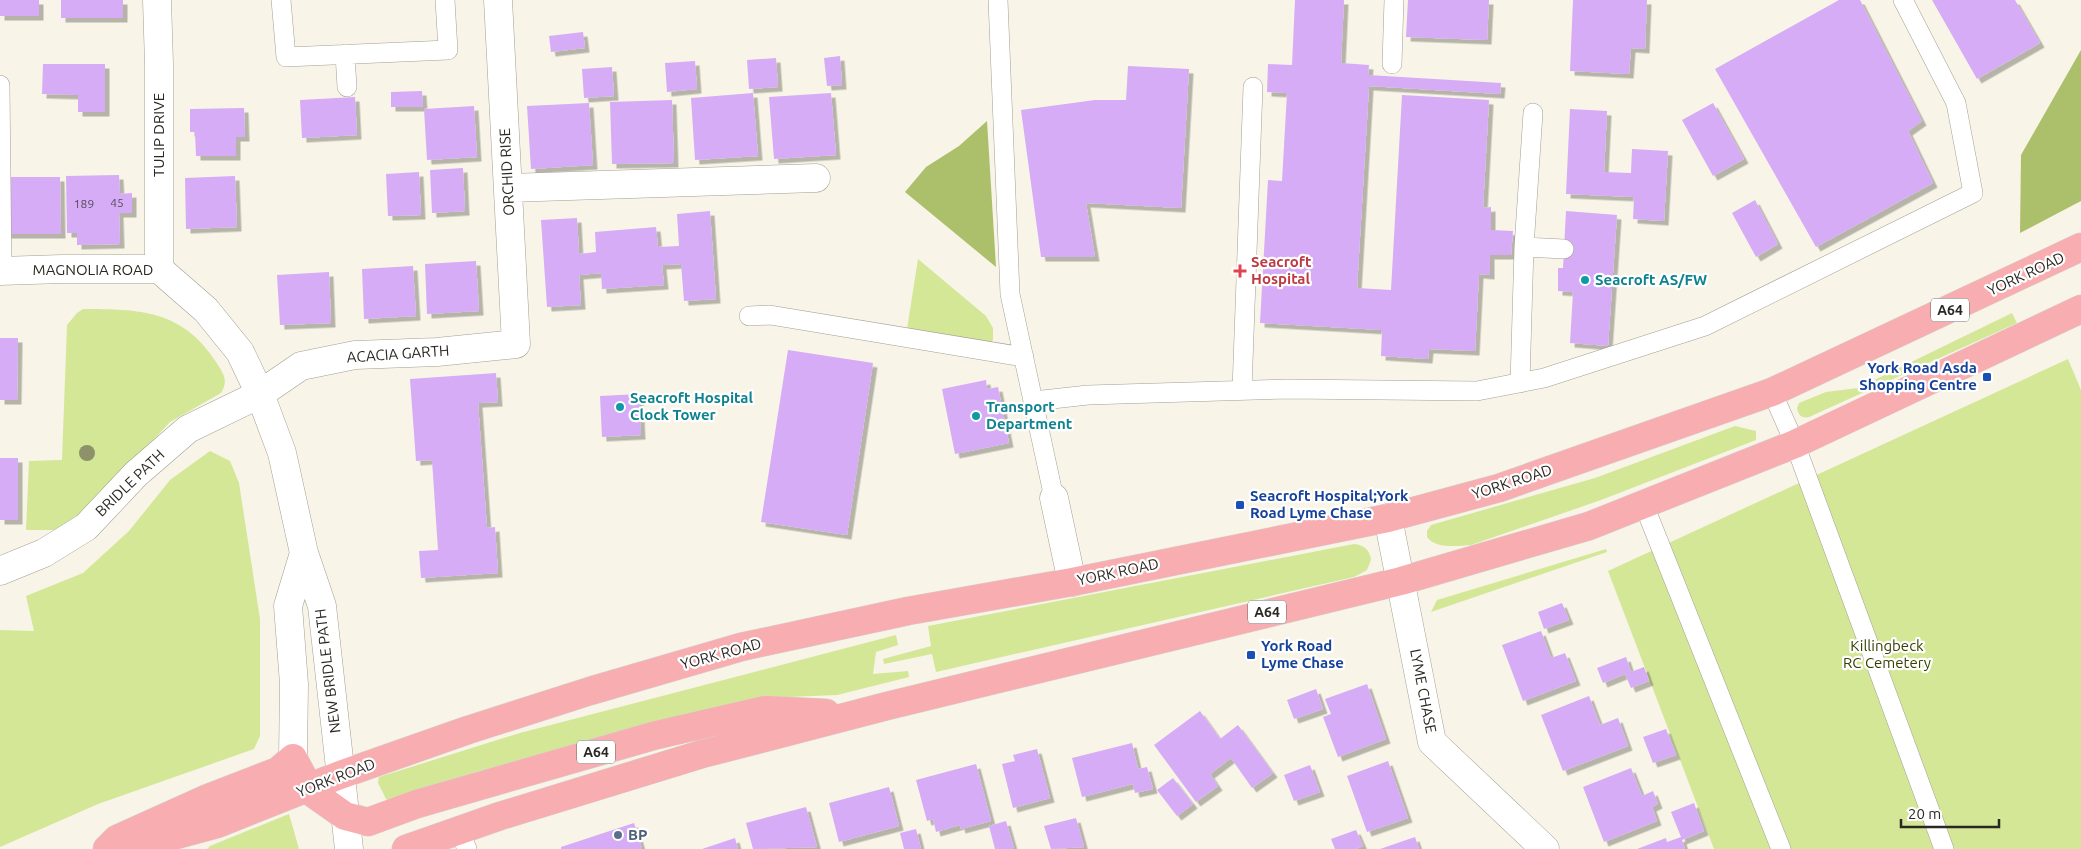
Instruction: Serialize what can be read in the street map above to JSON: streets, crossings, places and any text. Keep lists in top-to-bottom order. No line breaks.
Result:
{"streets":{"highway":["YORK ROAD","A64"],"street":["TULIP DRIVE","ORCHID RISE","MAGNOLIA ROAD","ACACIA GARTH","BRIDLE PATH","NEW BRIDLE PATH","LYME CHASE"]},"crossings":[["TULIP DRIVE","MAGNOLIA ROAD"],["ORCHID RISE","ACACIA GARTH"],["MAGNOLIA ROAD","ACACIA GARTH"],["MAGNOLIA ROAD","BRIDLE PATH"],["MAGNOLIA ROAD","NEW BRIDLE PATH"],["YORK ROAD","A64"],["YORK ROAD","NEW BRIDLE PATH"],["YORK ROAD","LYME CHASE"],["A64","NEW BRIDLE PATH"],["A64","LYME CHASE"],["ACACIA GARTH","BRIDLE PATH"]],"parks":["Killingbeck RC Cemetery"],"places":{"health":["Seacroft Hospital"],"other":["Seacroft AS/FW","Seacroft Hospital Clock Tower","Transport Department","BP"],"transit":["York Road Asda Shopping Centre","Seacroft Hospital;York Road Lyme Chase","York Road Lyme Chase"]},"house_numbers":["45","189"],"scale_bar":"20 m"}
